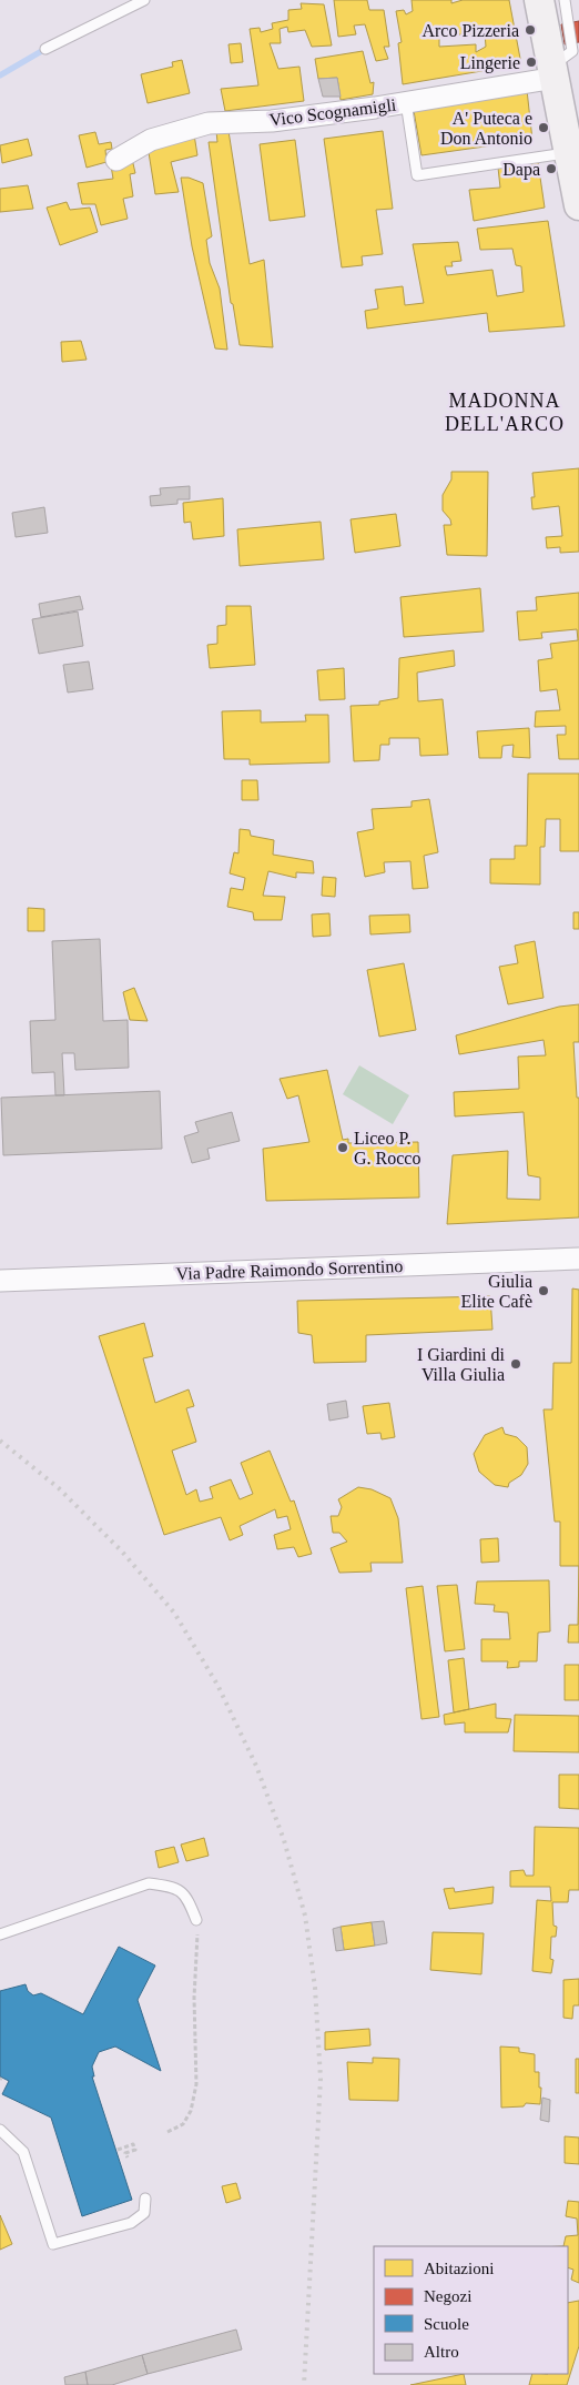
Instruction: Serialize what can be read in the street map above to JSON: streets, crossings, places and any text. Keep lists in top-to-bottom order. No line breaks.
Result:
{"streets":{"street":["Vico Scognamigli","Via Padre Raimondo Sorrentino"]},"districts":["MADONNA DELL'ARCO"],"places":["Arco Pizzeria","Lingerie","A' Puteca e Don Antonio","Dapa","Liceo P. G. Rocco","Giulia Elite Cafè","I Giardini di Villa Giulia"],"legend":["Abitazioni","Negozi","Scuole","Altro"]}
